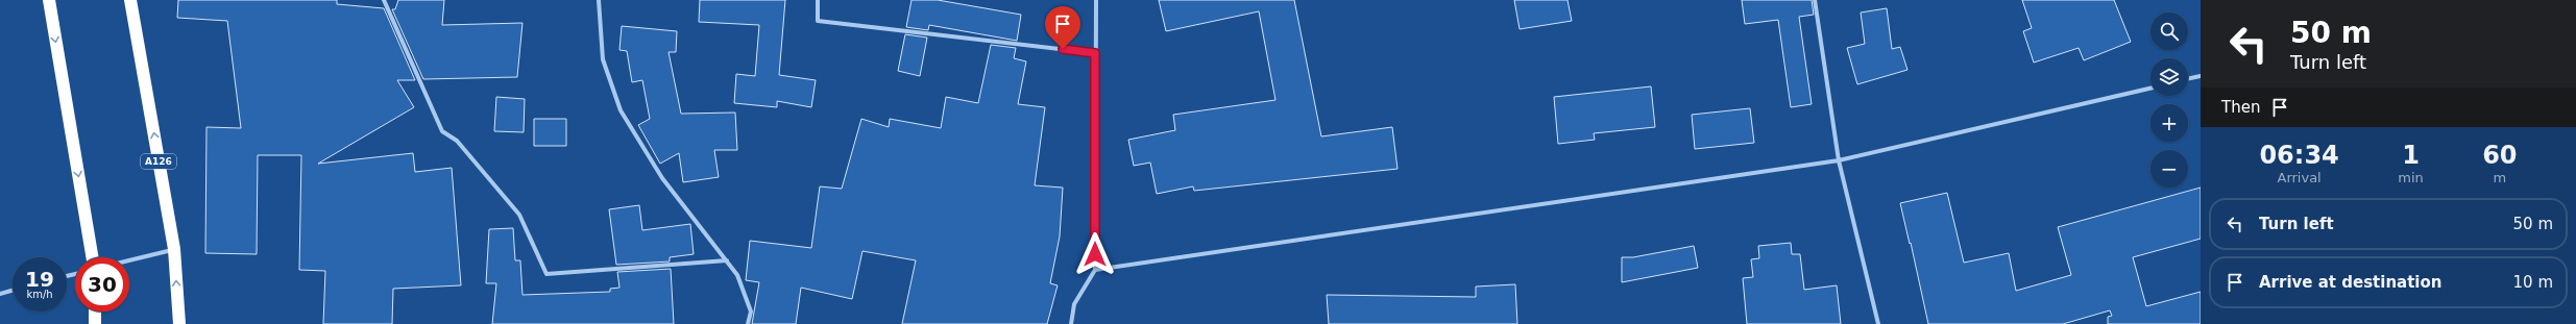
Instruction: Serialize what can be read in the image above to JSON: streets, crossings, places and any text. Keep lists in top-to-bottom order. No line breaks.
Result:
{"streets":{"highway":["A126"]},"page":{"turn":["50 m","Turn left"],"map_buttons":["+","−"],"then":"Then","eta":["06:34","Arrival","1","min","60","m"],"list":[{"name":"Turn left","value":"50 m"},{"name":"Arrive at destination","value":"10 m"}],"speed":"19 km/h","limit":"30"}}
